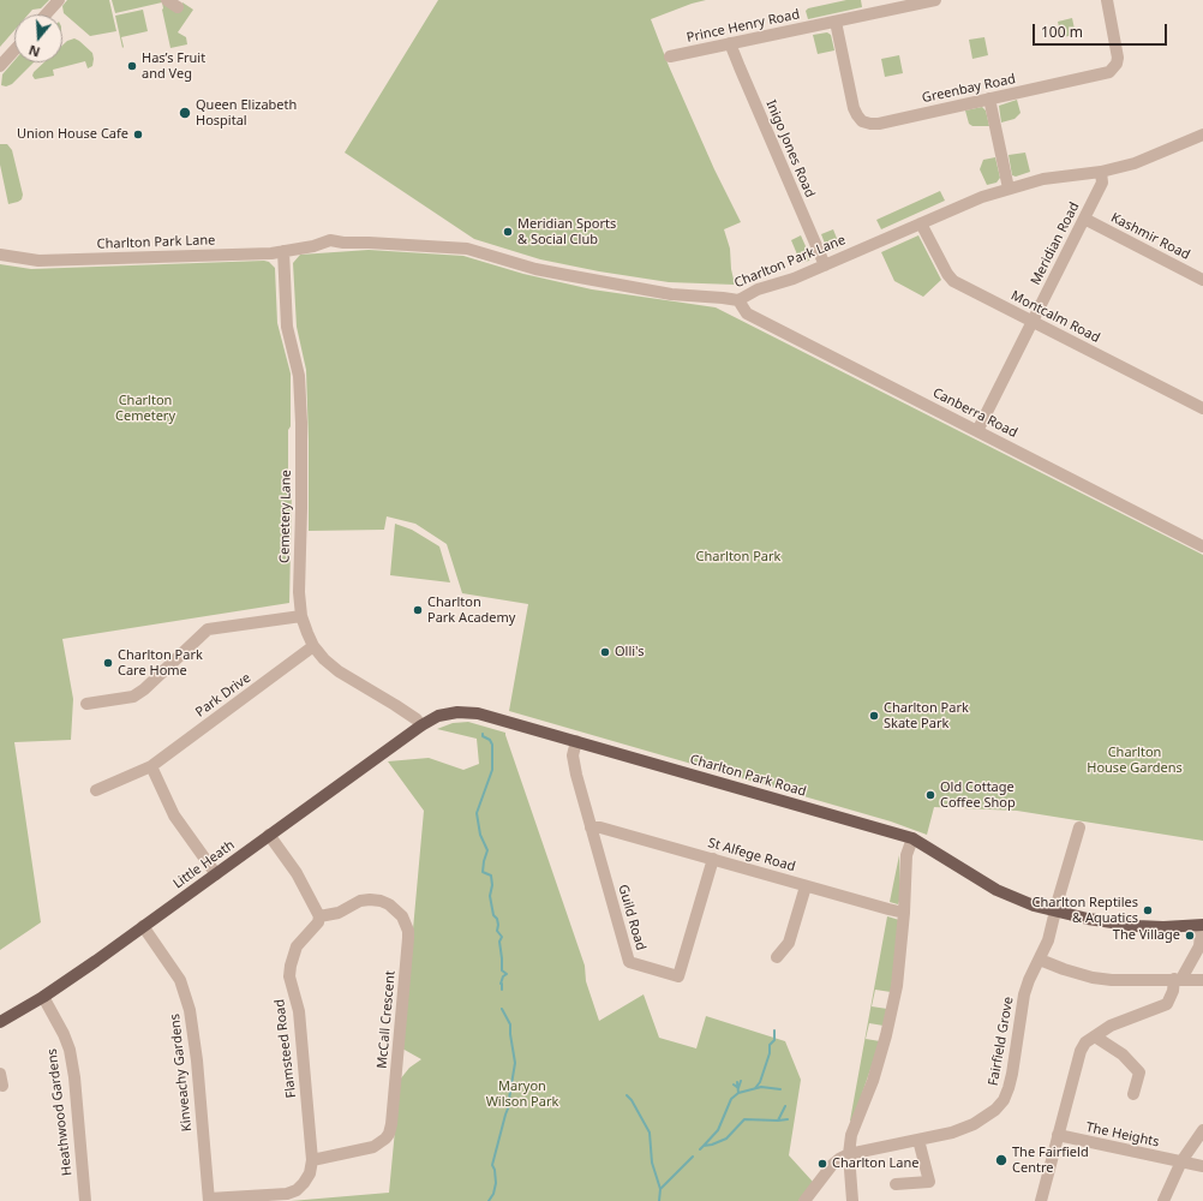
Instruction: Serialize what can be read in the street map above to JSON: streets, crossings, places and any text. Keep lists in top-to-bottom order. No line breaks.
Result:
{"streets":{"main road":["Charlton Park Road","Little Heath"],"street":["Prince Henry Road","Greenbay Road","Inigo Jones Road","Kashmir Road","Charlton Park Lane","Meridian Road","Montcalm Road","Canberra Road","Cemetery Lane","Park Drive","St Alfege Road","Guild Road","McCall Crescent","Fairfield Grove","Flamsteed Road","Kinveachy Gardens","Heathwood Gardens","The Heights"]},"crossings":[["Prince Henry Road","Greenbay Road"],["Prince Henry Road","Inigo Jones Road"],["Inigo Jones Road","Charlton Park Lane"],["Kashmir Road","Meridian Road"],["Charlton Park Lane","Meridian Road"],["Charlton Park Lane","Montcalm Road"],["Charlton Park Lane","Canberra Road"],["Charlton Park Lane","Cemetery Lane"],["Meridian Road","Montcalm Road"],["Meridian Road","Canberra Road"],["Cemetery Lane","Park Drive"],["Cemetery Lane","Charlton Park Road"],["Cemetery Lane","Little Heath"],["Charlton Park Road","Little Heath"],["Charlton Park Road","Guild Road"],["Charlton Park Road","Fairfield Grove"],["St Alfege Road","Guild Road"],["Little Heath","Kinveachy Gardens"],["Little Heath","Heathwood Gardens"],["McCall Crescent","Flamsteed Road"],["Flamsteed Road","Kinveachy Gardens"]],"parks":["Charlton Cemetery","Charlton Park","Charlton House Gardens","Maryon Wilson Park"],"places":["Has’s Fruit and Veg","Queen Elizabeth Hospital","Union House Cafe","Meridian Sports & Social Club","Charlton Park Academy","Olli's","Charlton Park Care Home","Charlton Park Skate Park","Old Cottage Coffee Shop","Charlton Reptiles & Aquatics","The Village","The Fairfield Centre","Charlton Lane"],"scale_bar":"100 m","north":"bottom"}
